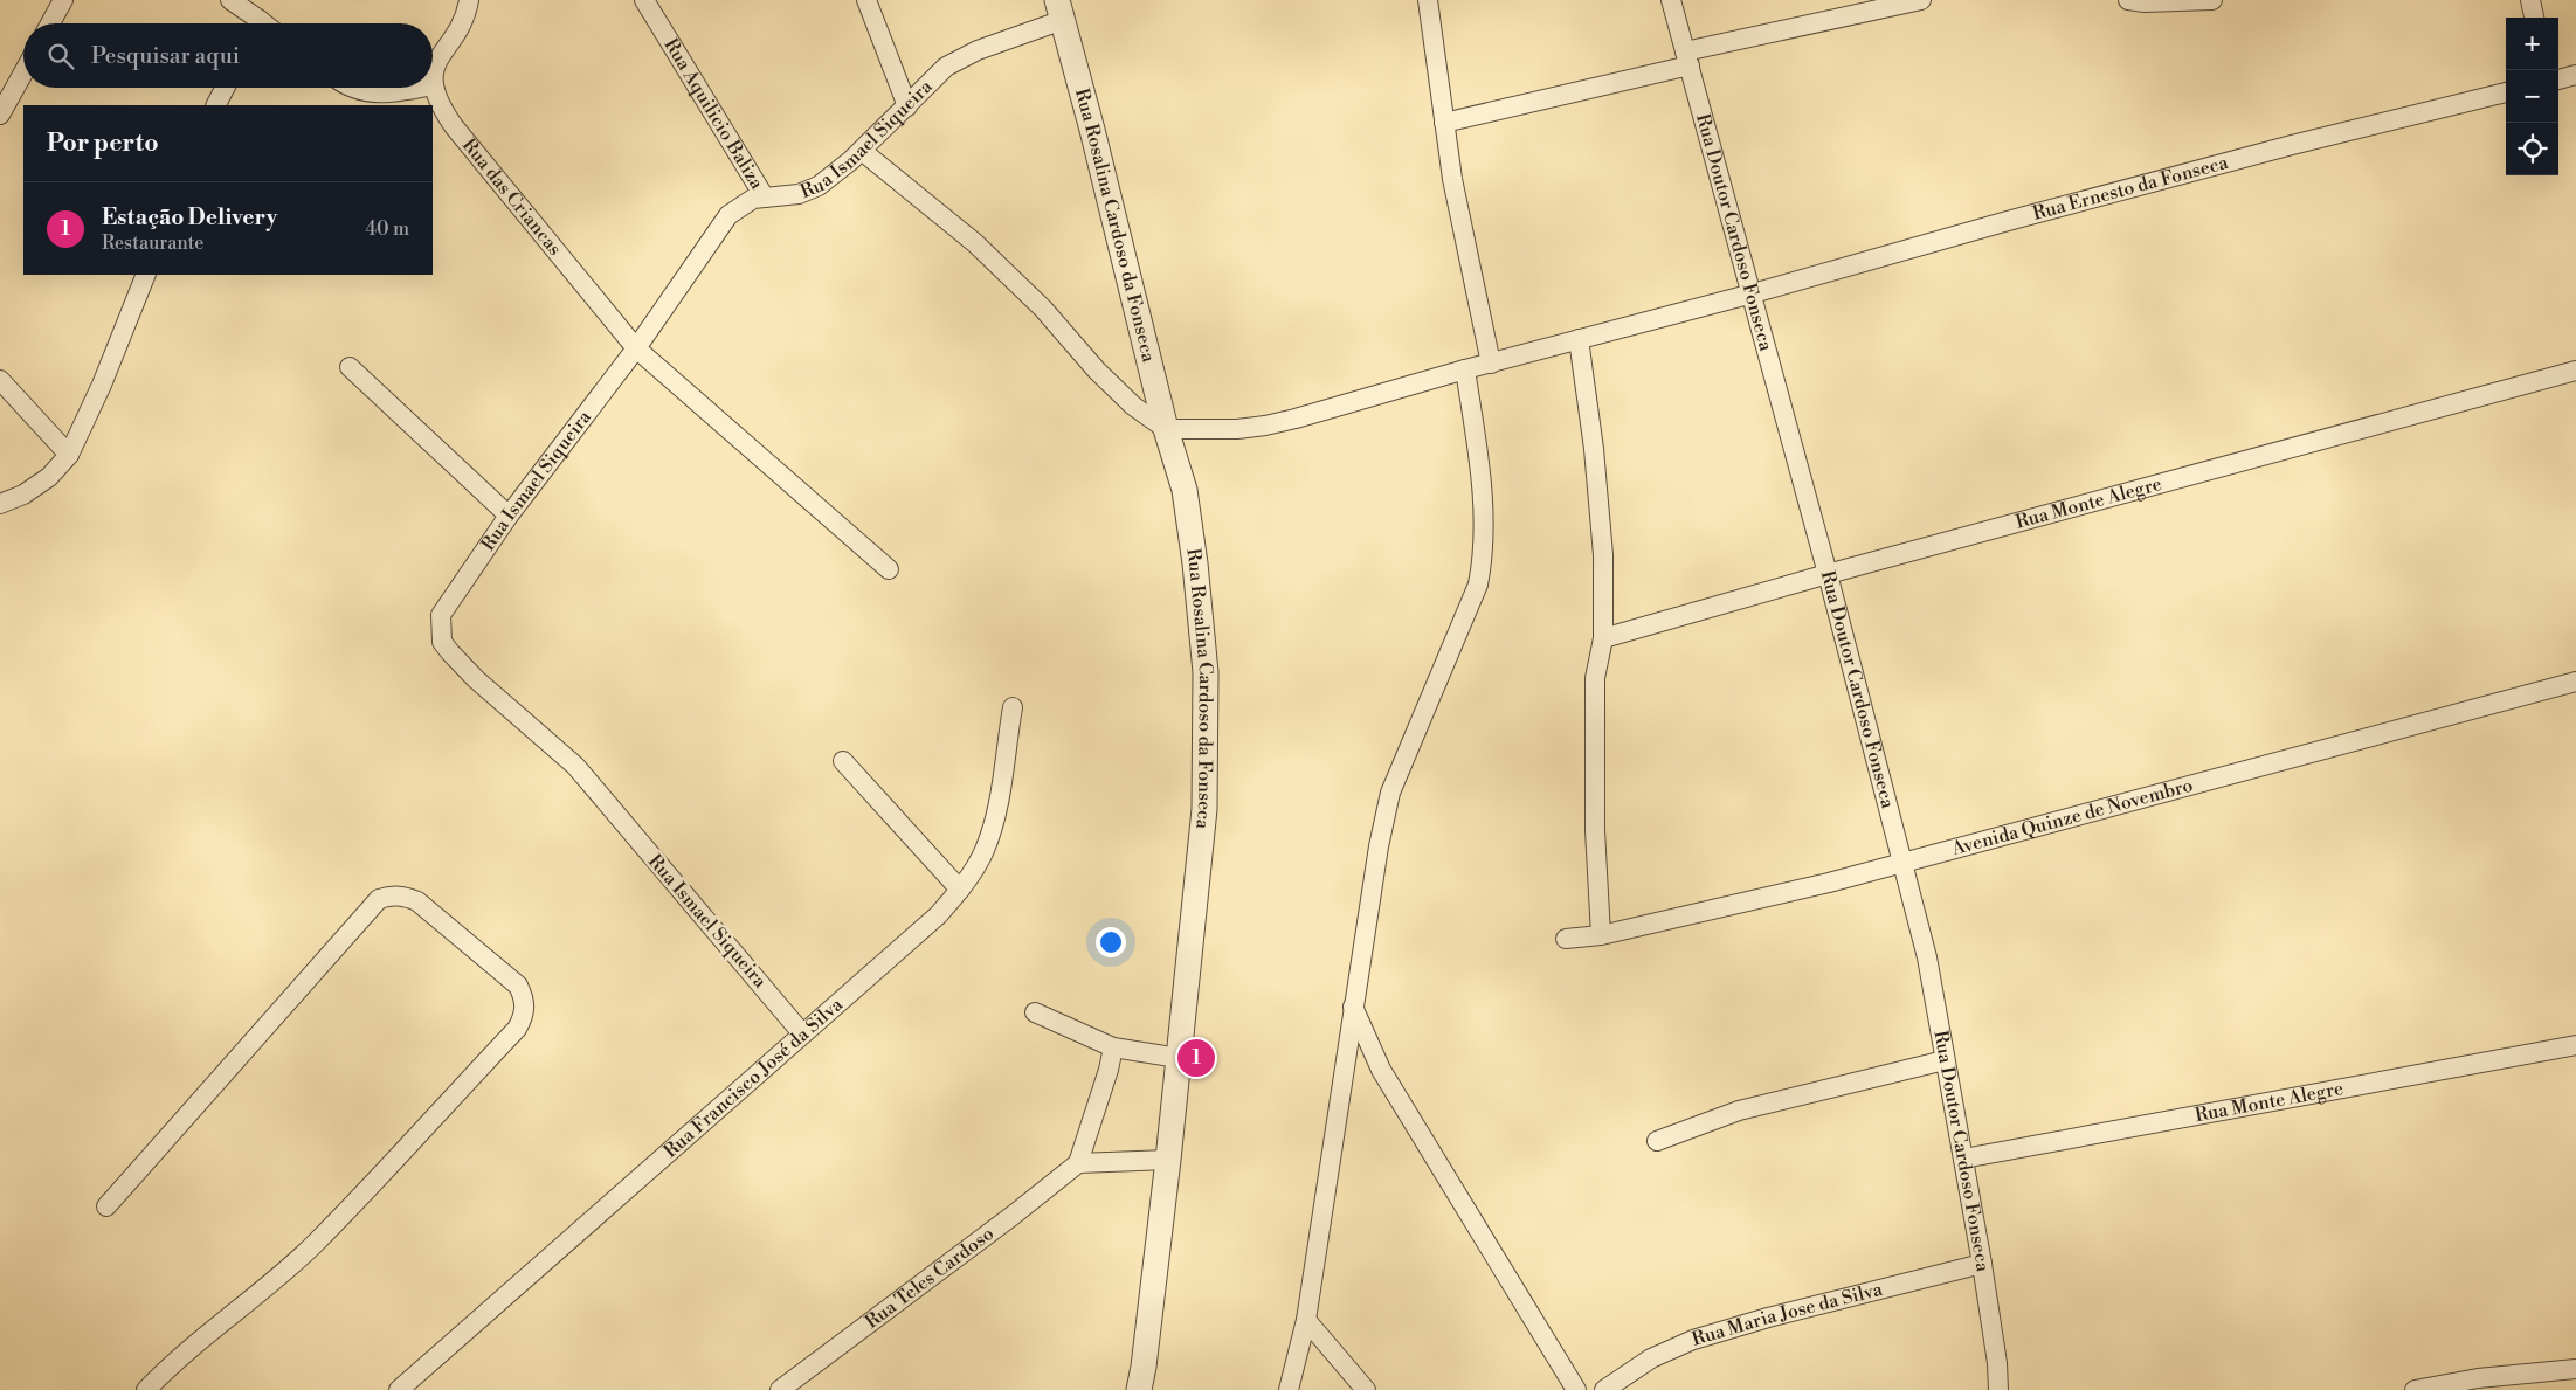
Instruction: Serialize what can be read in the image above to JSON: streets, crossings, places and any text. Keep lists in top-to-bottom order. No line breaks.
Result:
{"streets":{"street":["Rua Aquilicio Baliza","Rua Ismael Siqueira","Rua Ernesto da Fonseca","Rua das Criancas","Rua Rosalina Cardoso da Fonseca","Rua Doutor Cardoso Fonseca","Rua Monte Alegre","Avenida Quinze de Novembro","Rua Francisco José da Silva","Rua Teles Cardoso","Rua Maria Jose da Silva"]},"crossings":[["Rua Aquilicio Baliza","Rua Ismael Siqueira"],["Rua Ismael Siqueira","Rua das Criancas"],["Rua Ismael Siqueira","Rua Rosalina Cardoso da Fonseca"],["Rua Ismael Siqueira","Rua Francisco José da Silva"],["Rua Ernesto da Fonseca","Rua Rosalina Cardoso da Fonseca"],["Rua Ernesto da Fonseca","Rua Doutor Cardoso Fonseca"],["Rua Doutor Cardoso Fonseca","Rua Monte Alegre"],["Rua Doutor Cardoso Fonseca","Avenida Quinze de Novembro"],["Rua Doutor Cardoso Fonseca","Rua Maria Jose da Silva"]],"page":{"map_buttons":["+","−"],"search":"Pesquisar aqui","heading":"Por perto","list":[{"mark":"1","name":"Estação Delivery","note":"Restaurante","value":"40 m"}],"pins":"1"}}
